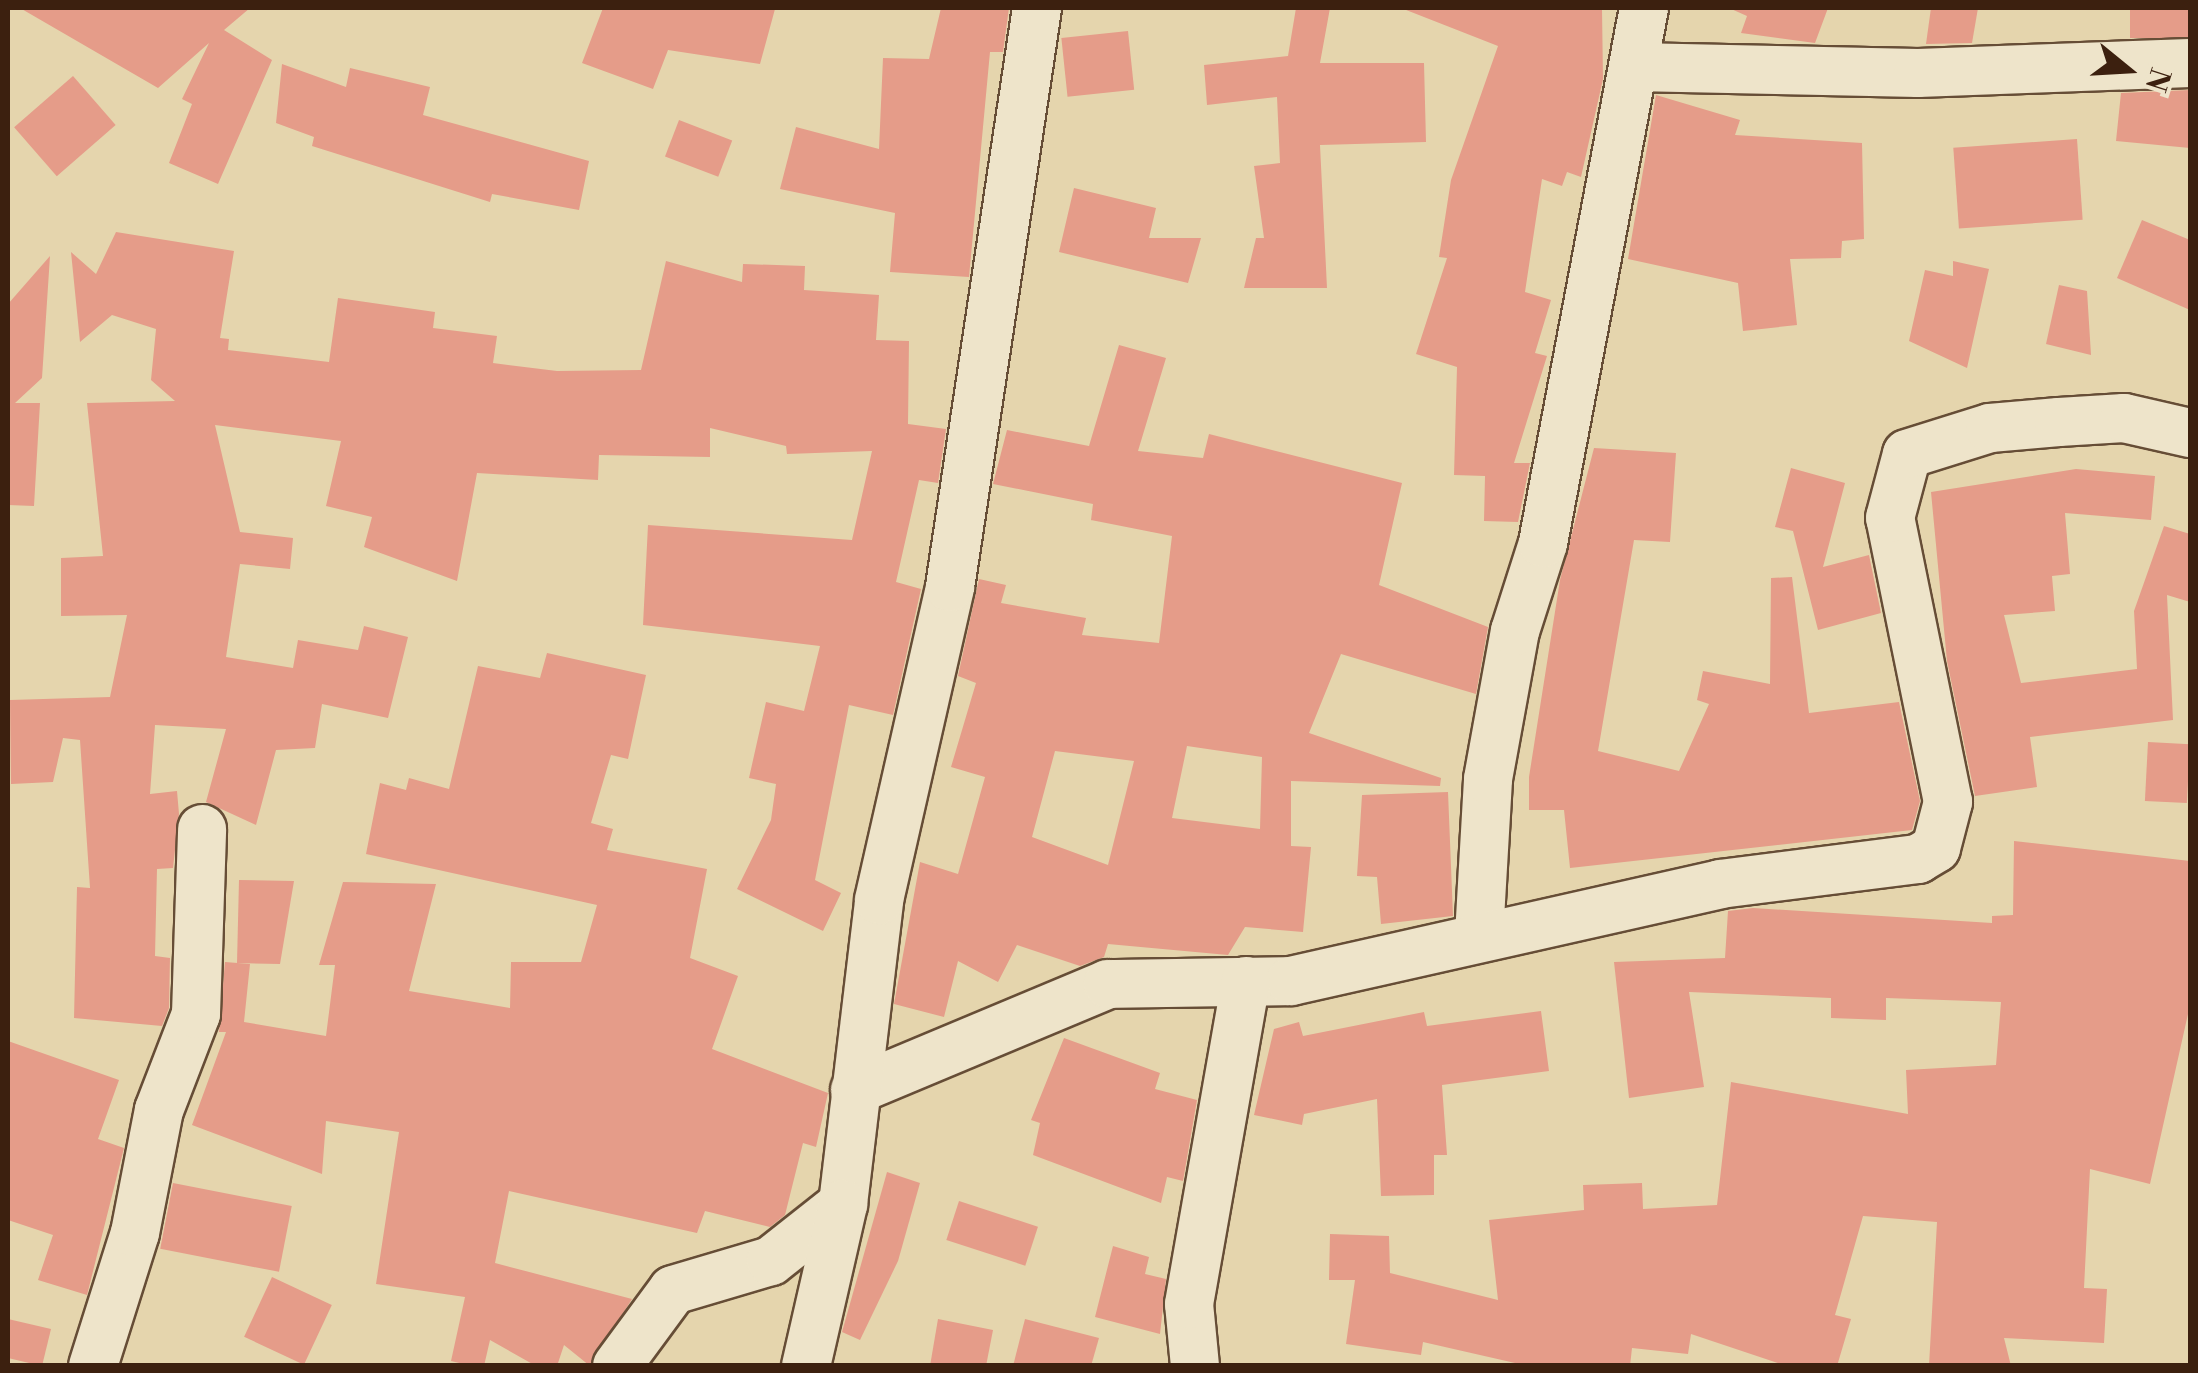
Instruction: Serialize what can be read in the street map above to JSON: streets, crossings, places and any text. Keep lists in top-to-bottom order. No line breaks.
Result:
{"north":"right"}
